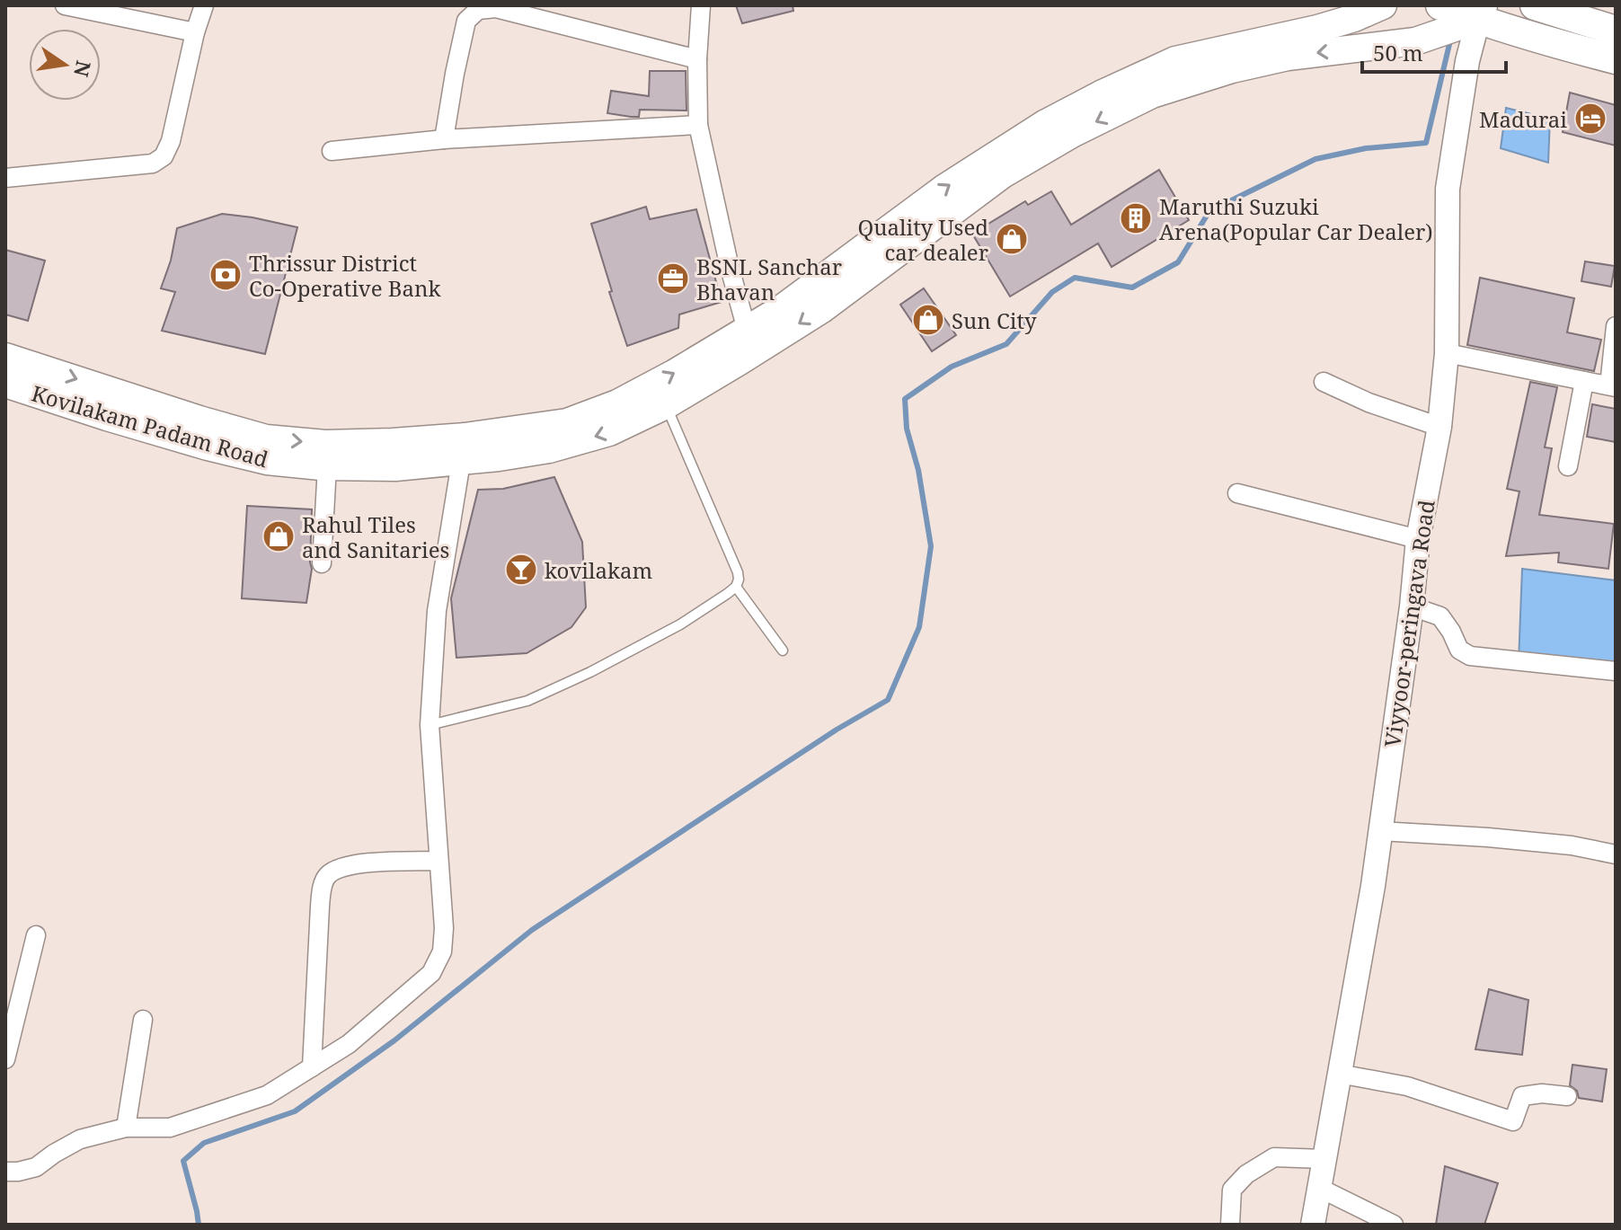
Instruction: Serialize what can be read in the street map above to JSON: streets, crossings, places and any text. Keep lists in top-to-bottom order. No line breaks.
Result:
{"streets":{"main road":["Kovilakam Padam Road"],"street":["Viyyoor-peringava Road"]},"crossings":[["Kovilakam Padam Road","Viyyoor-peringava Road"]],"places":{"hotel":["Madurai"],"building":["Maruthi Suzuki Arena(Popular Car Dealer)"],"shop":["Quality Used car dealer","Sun City","Rahul Tiles and Sanitaries"],"bank":["Thrissur District Co-Operative Bank"],"office":["BSNL Sanchar Bhavan"],"bar":["kovilakam"]},"scale_bar":"50 m","north":"right"}
